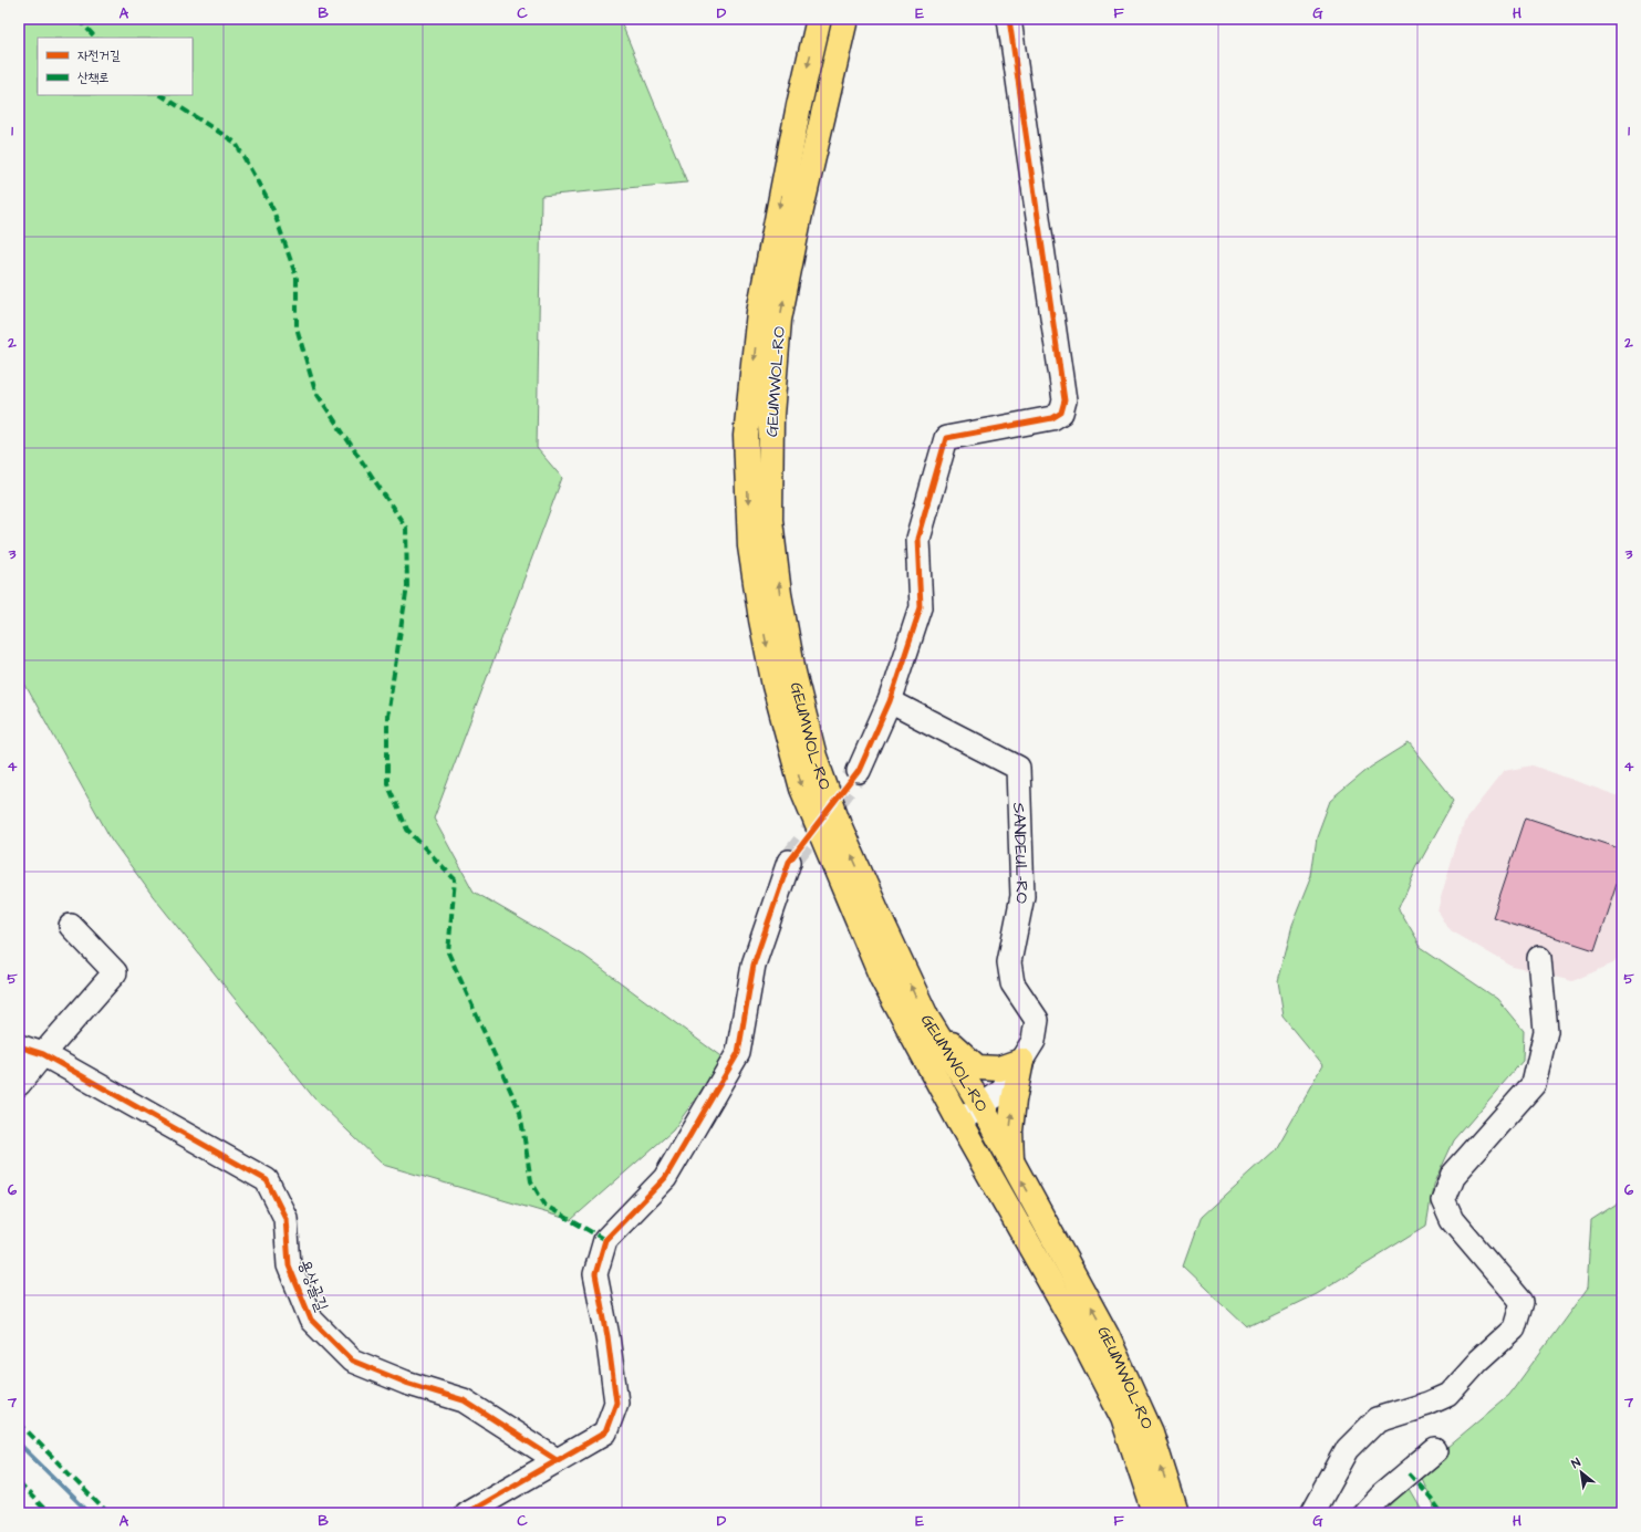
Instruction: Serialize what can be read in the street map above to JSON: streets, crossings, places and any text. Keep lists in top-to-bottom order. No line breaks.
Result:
{"streets":{"main road":["GEUMWOL-RO"],"street":["SANDEUL-RO","용상골길"]},"crossings":[["GEUMWOL-RO","SANDEUL-RO"]],"legend":["자전거길","산책로"],"north":"top left","grid":{"columns":["A","B","C","D","E","F","G","H"],"rows":["1","2","3","4","5","6","7"]}}
